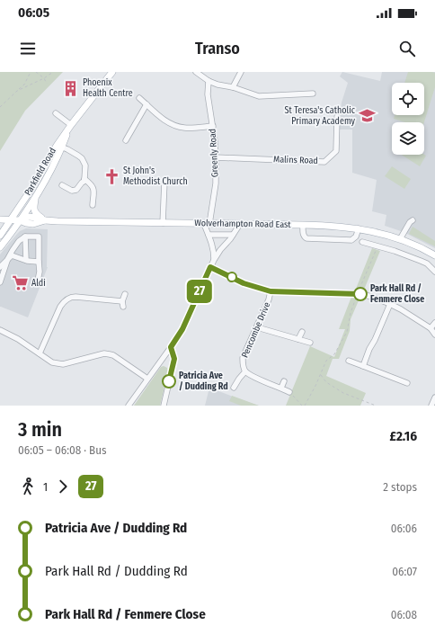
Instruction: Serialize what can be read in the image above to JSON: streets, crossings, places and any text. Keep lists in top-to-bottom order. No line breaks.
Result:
{"streets":{"main road":["Parkfield Road","Wolverhampton Road East"],"street":["Greenly Road","Malins Road","Pencombe Drive"]},"crossings":[["Greenly Road","Malins Road"],["Greenly Road","Wolverhampton Road East"],["Parkfield Road","Wolverhampton Road East"]],"places":{"building":["Phoenix Health Centre"],"school or university":["St Teresa's Catholic Primary Academy"],"church":["St John's Methodist Church"],"supermarket":["Aldi"],"other":["Park Hall Rd / Fenmere Close","Patricia Ave / Dudding Rd"]},"lines":["bus line 27"],"page":{"status":"06:05","header":"Transo","on_map":"27","heading":["3 min","06:05 – 06:08 · Bus","£2.16"],"legs":["1","27","2 stops"],"list":[{"name":"Patricia Ave / Dudding Rd","value":"06:06"},{"name":"Park Hall Rd / Dudding Rd","value":"06:07"},{"name":"Park Hall Rd / Fenmere Close","value":"06:08"}]}}
